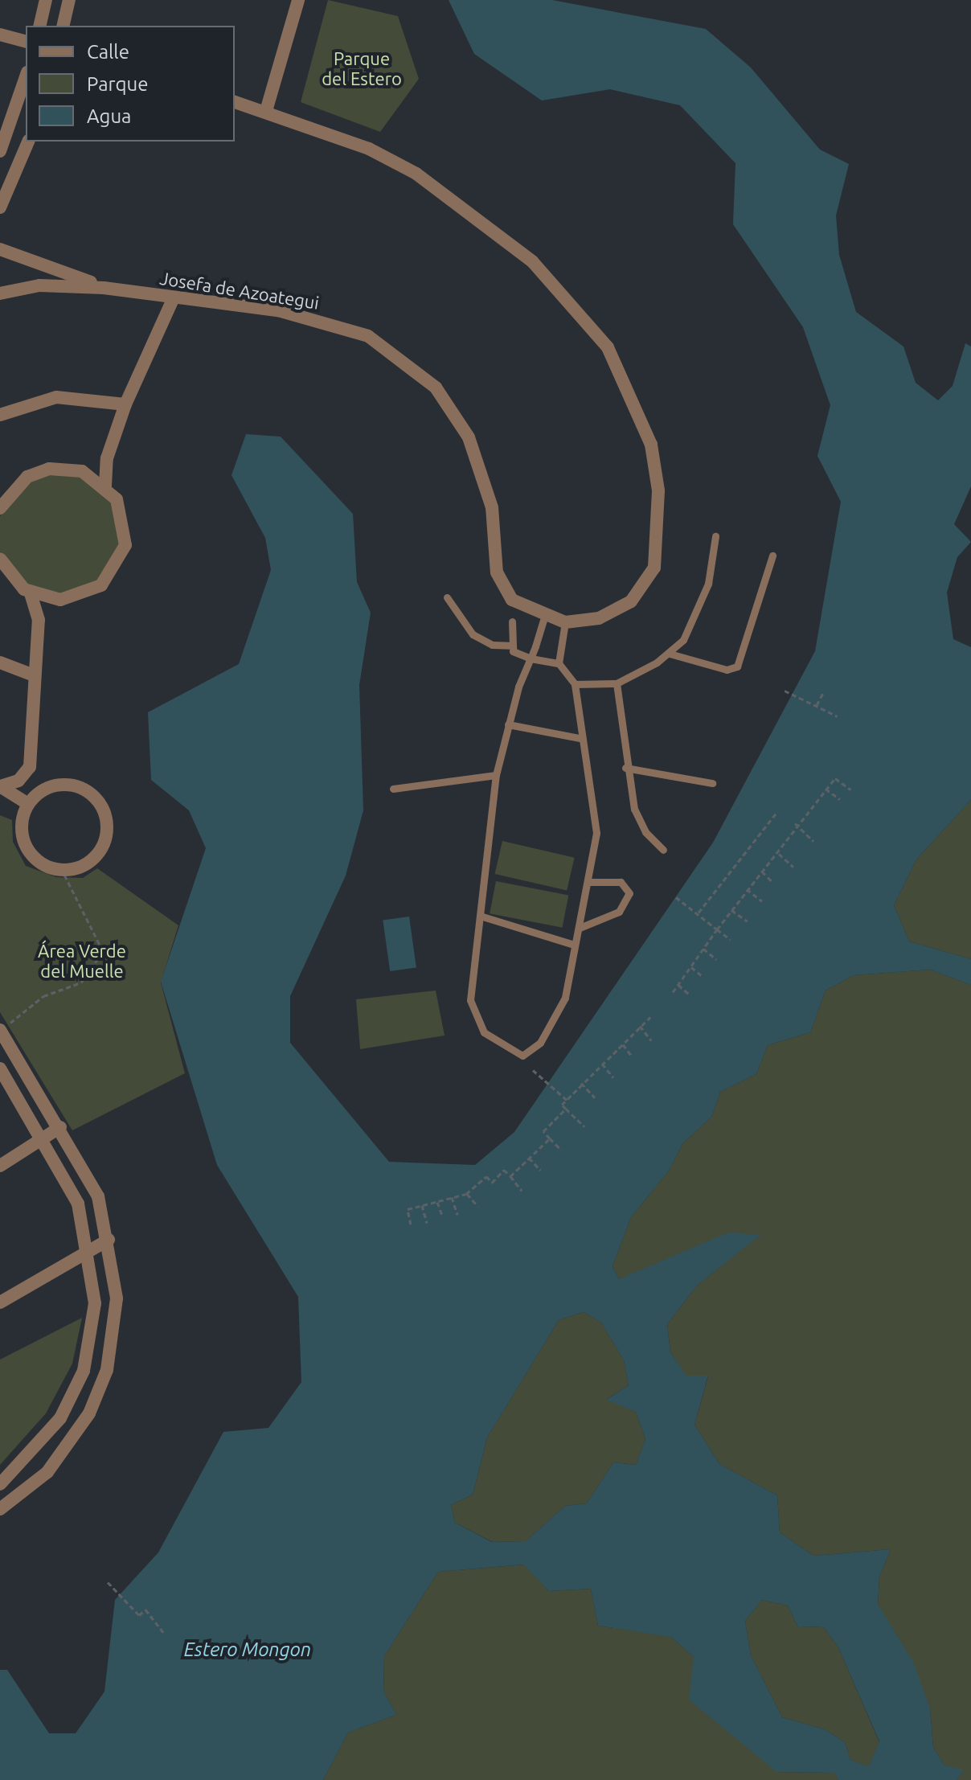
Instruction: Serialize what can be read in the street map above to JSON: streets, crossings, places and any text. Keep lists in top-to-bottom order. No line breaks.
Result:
{"streets":{"street":["Josefa de Azoategui"]},"water":["Estero Mongon"],"parks":["Parque del Estero","Área Verde del Muelle"],"legend":["Calle","Parque","Agua"]}
